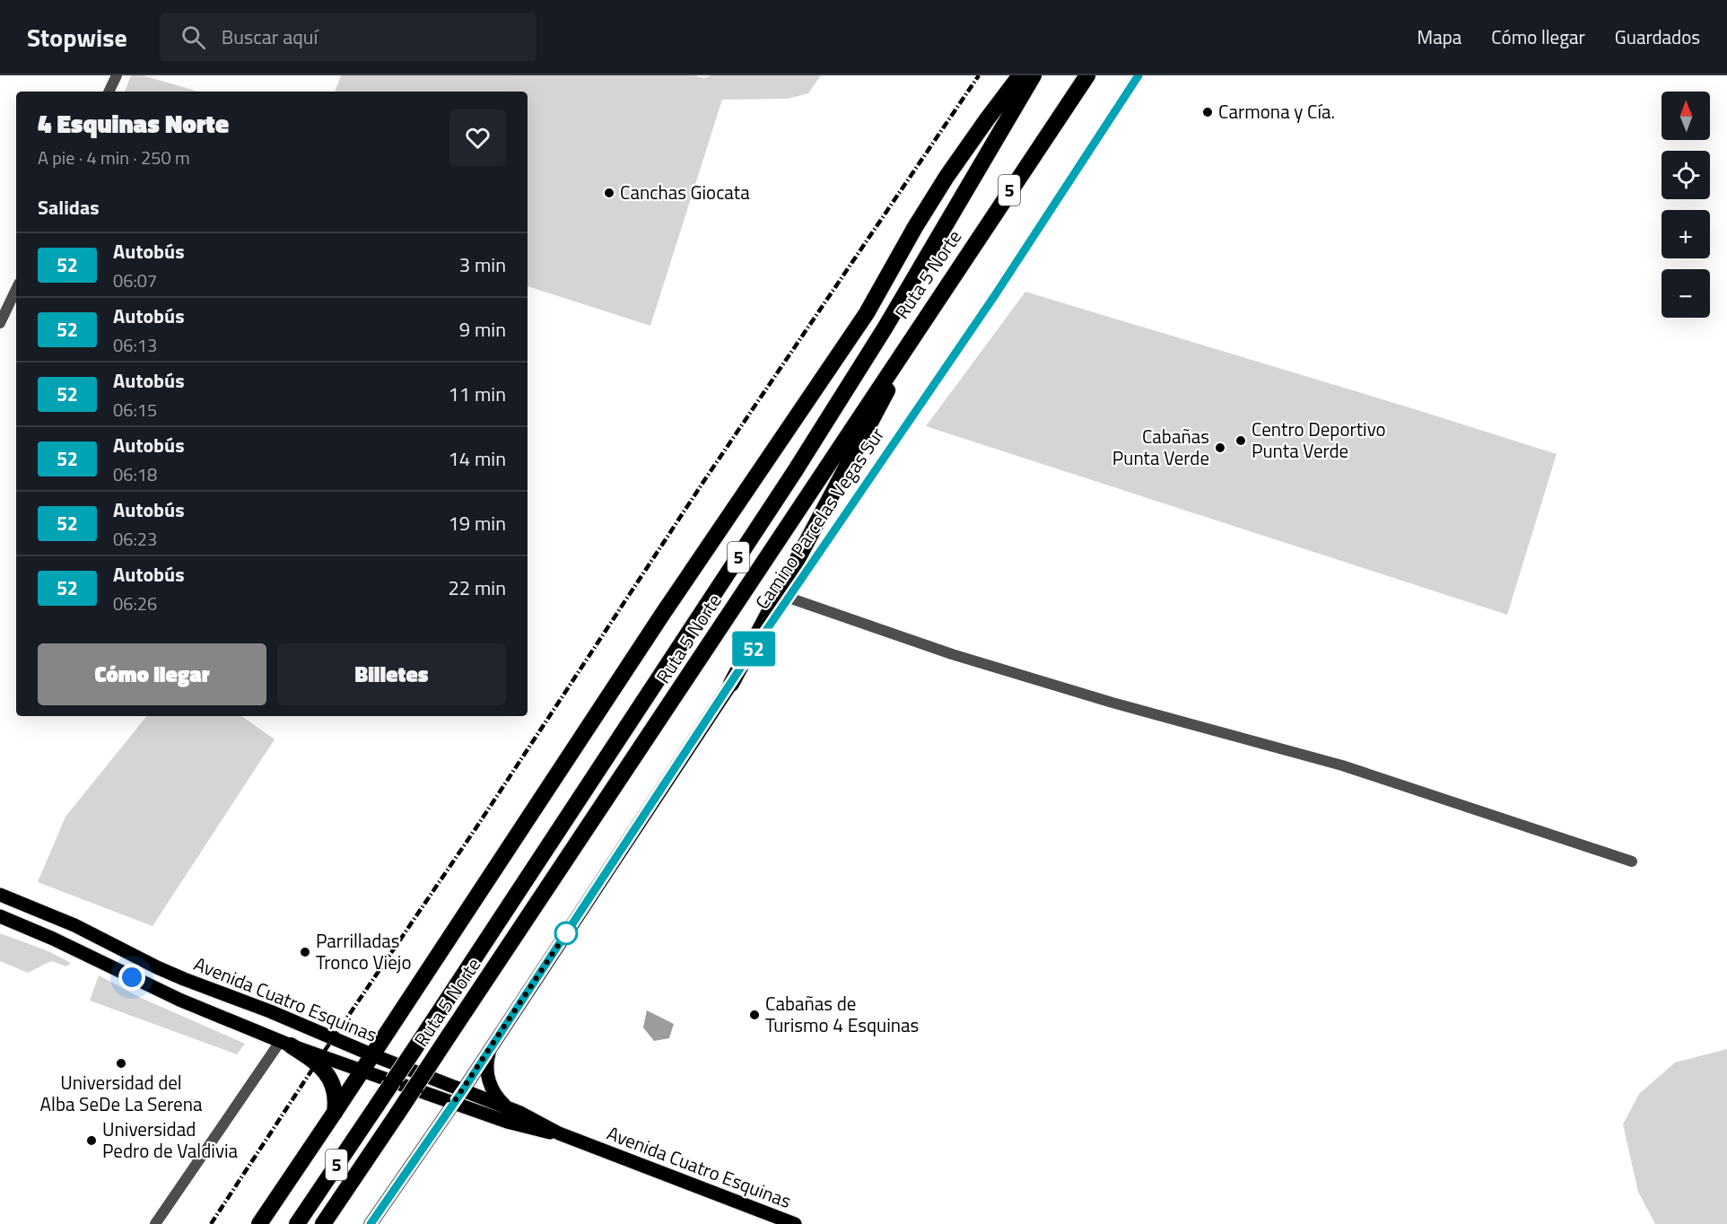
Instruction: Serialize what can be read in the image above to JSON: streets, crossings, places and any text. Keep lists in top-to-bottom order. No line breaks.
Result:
{"streets":{"highway":["5","Ruta 5 Norte"],"main road":["Camino Parcelas Vegas Sur","Avenida Cuatro Esquinas"]},"crossings":[["Camino Parcelas Vegas Sur","Avenida Cuatro Esquinas"]],"places":["Carmona y Cía.","Canchas Giocata","Centro Deportivo Punta Verde","Cabañas Punta Verde","Parrilladas Tronco Viejo","Cabañas de Turismo 4 Esquinas","Universidad del Alba SeDe La Serena","Universidad Pedro de Valdivia"],"lines":["bus line 52"],"north":"top","page":{"header":"Stopwise","search":"Buscar aquí","nav":["Mapa","Cómo llegar","Guardados"],"on_map":"52","map_buttons":["+","−"],"heading":[["4 Esquinas Norte","A pie · 4 min · 250 m"],"Salidas"],"list":[{"mark":"52","name":"Autobús","note":"06:07","value":"3 min"},{"mark":"52","name":"Autobús","note":"06:13","value":"9 min"},{"mark":"52","name":"Autobús","note":"06:15","value":"11 min"},{"mark":"52","name":"Autobús","note":"06:18","value":"14 min"},{"mark":"52","name":"Autobús","note":"06:23","value":"19 min"},{"mark":"52","name":"Autobús","note":"06:26","value":"22 min"}],"buttons":["Cómo llegar","Billetes"]}}
